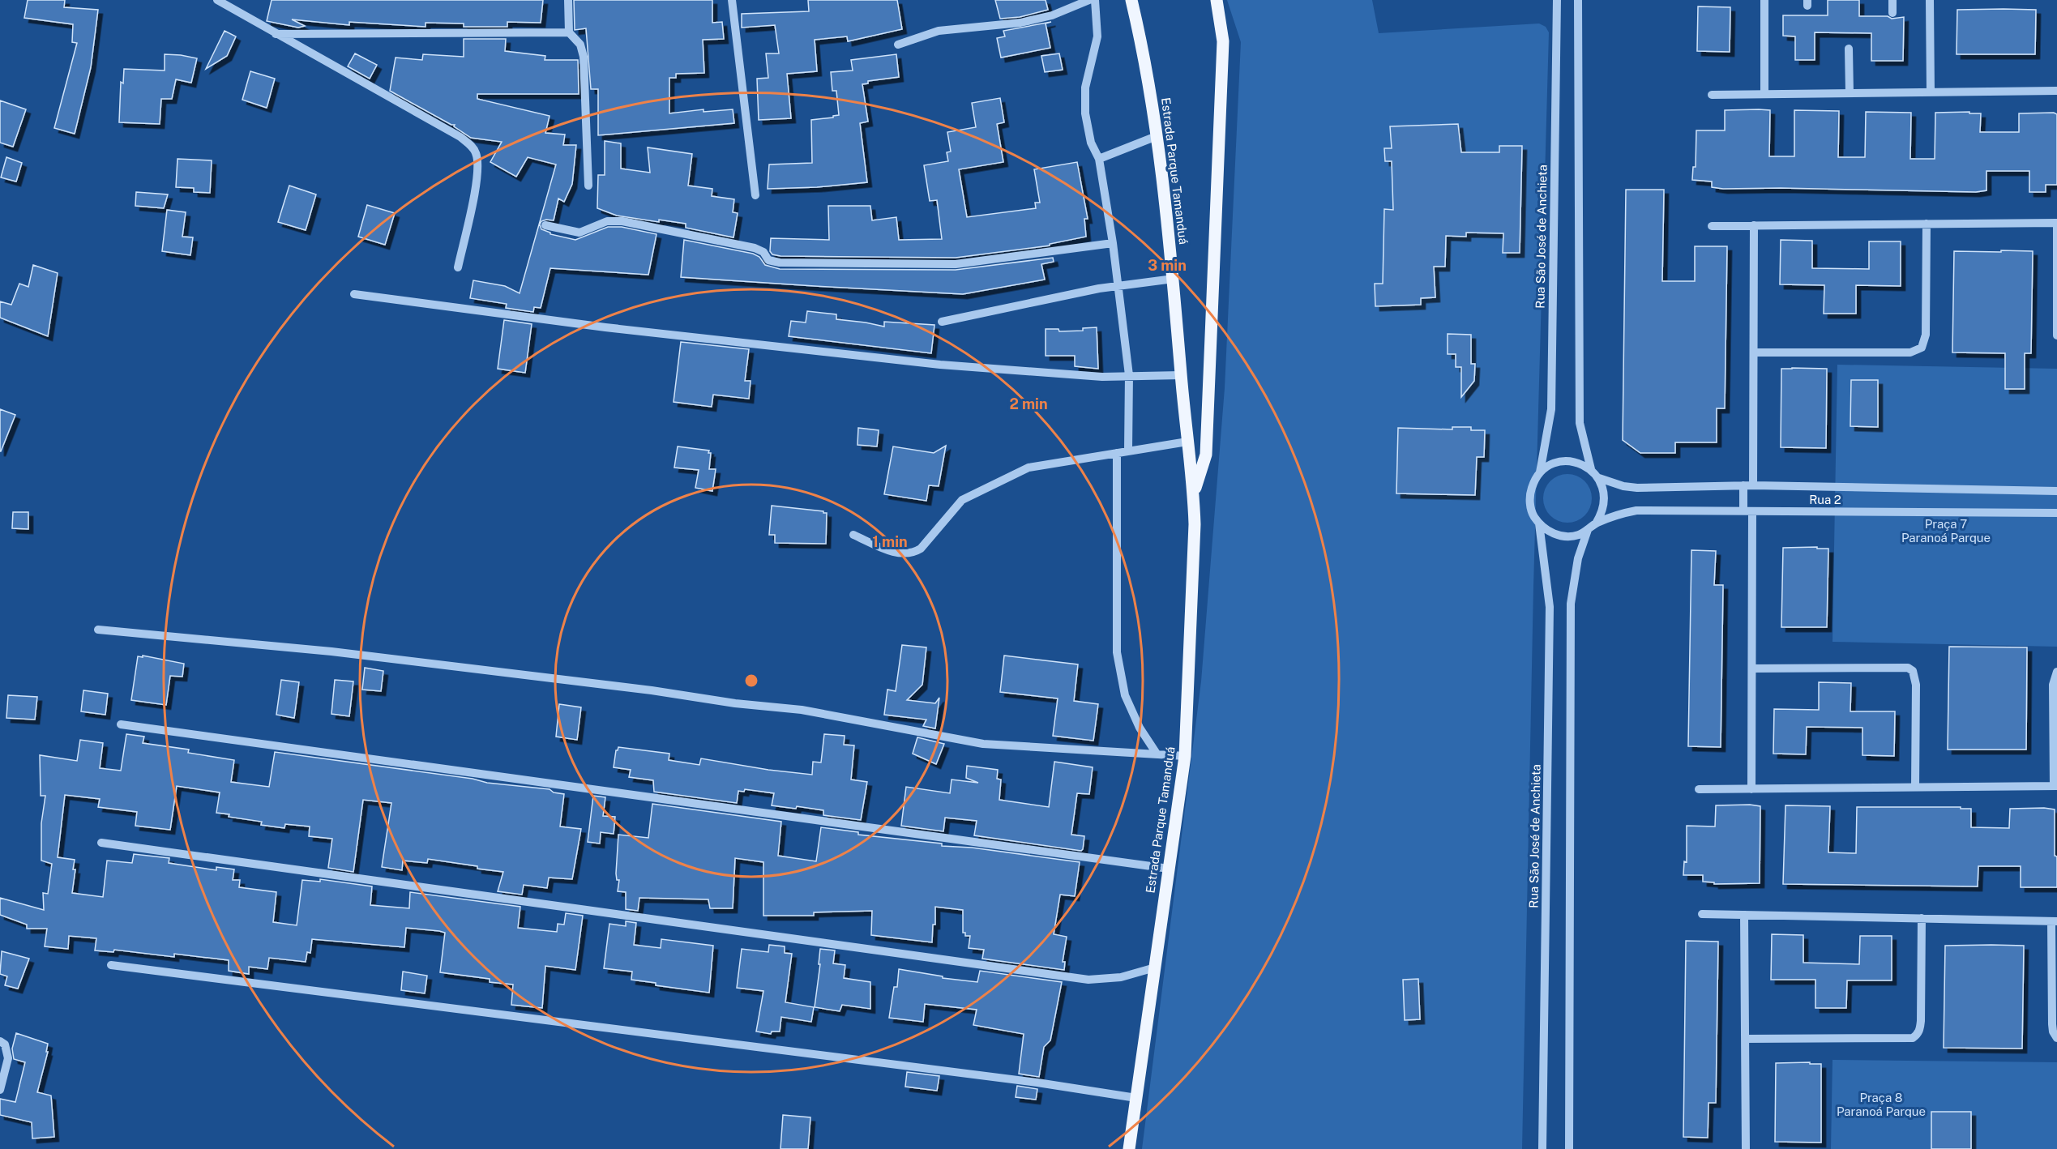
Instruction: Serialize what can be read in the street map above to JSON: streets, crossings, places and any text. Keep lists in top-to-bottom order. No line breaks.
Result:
{"streets":{"main road":["Estrada Parque Tamanduá"],"street":["Rua São José de Anchieta","Rua 2"]},"crossings":[["Rua São José de Anchieta","Rua 2"]],"parks":["Praça 7 Paranoá Parque","Praça 8 Paranoá Parque"],"rings":["3 min","2 min","1 min"]}
